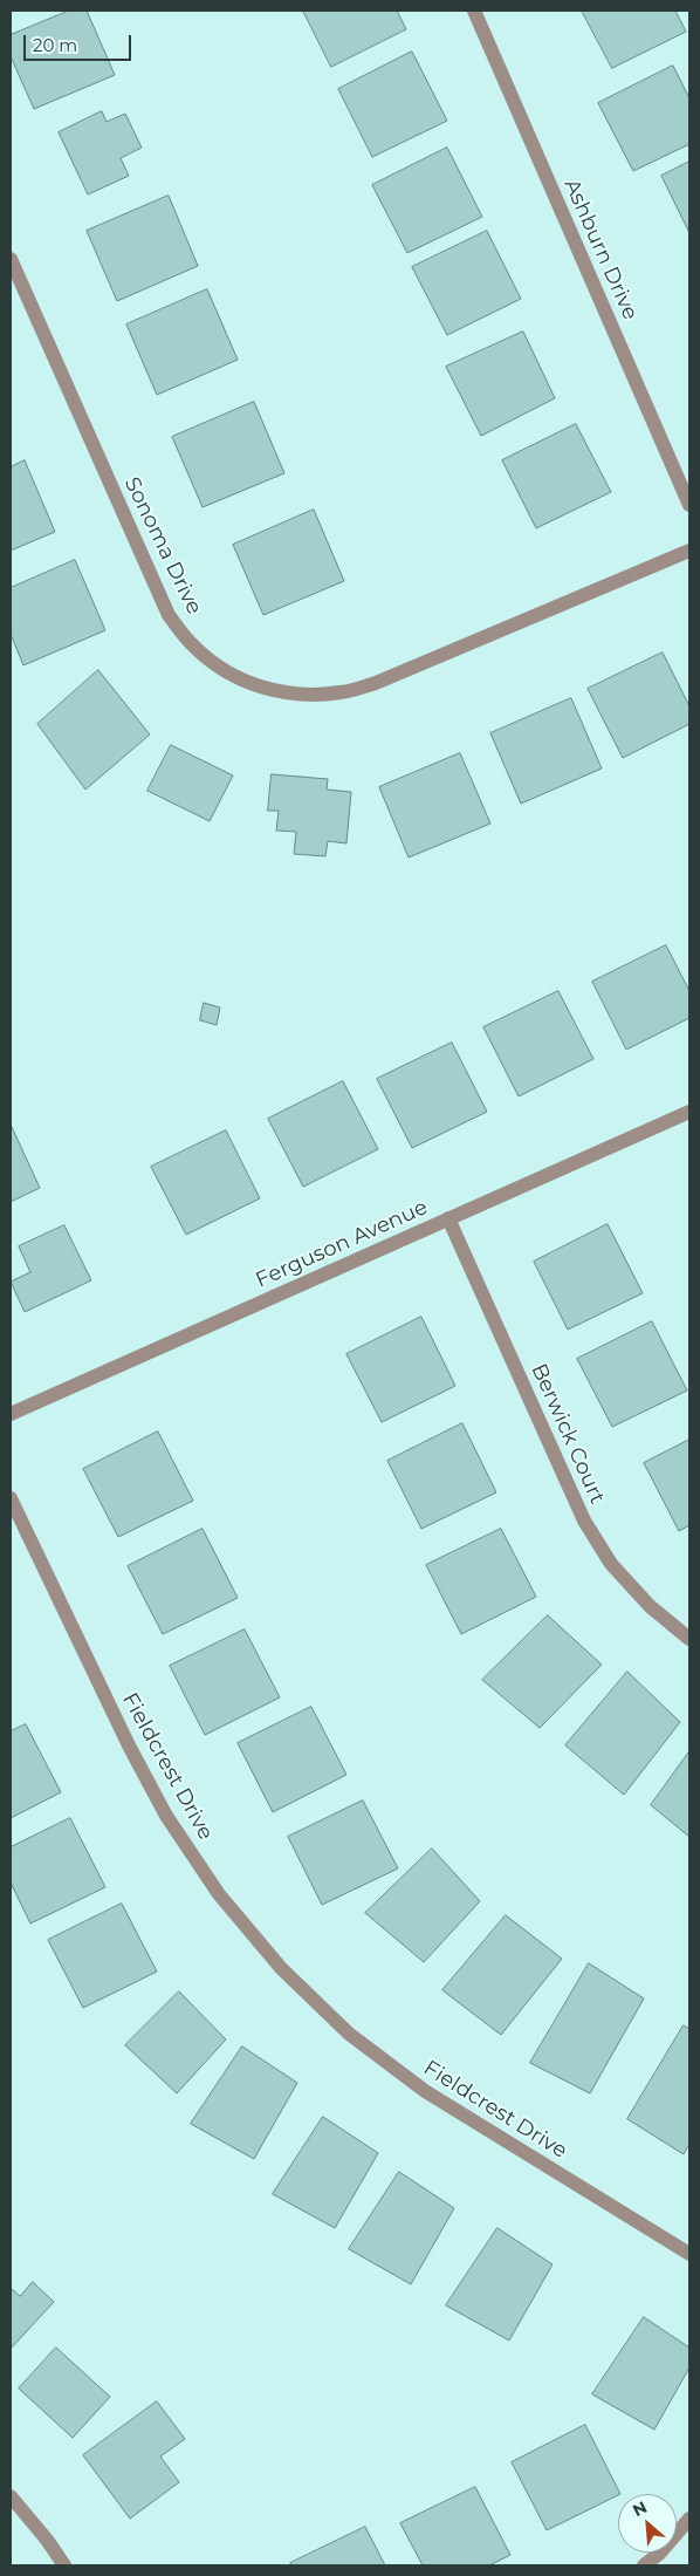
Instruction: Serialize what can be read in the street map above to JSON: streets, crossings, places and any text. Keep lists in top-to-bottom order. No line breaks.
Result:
{"streets":{"street":["Ashburn Drive","Sonoma Drive","Ferguson Avenue","Berwick Court","Fieldcrest Drive"]},"crossings":[["Ferguson Avenue","Berwick Court"]],"scale_bar":"20 m","north":"top left"}
